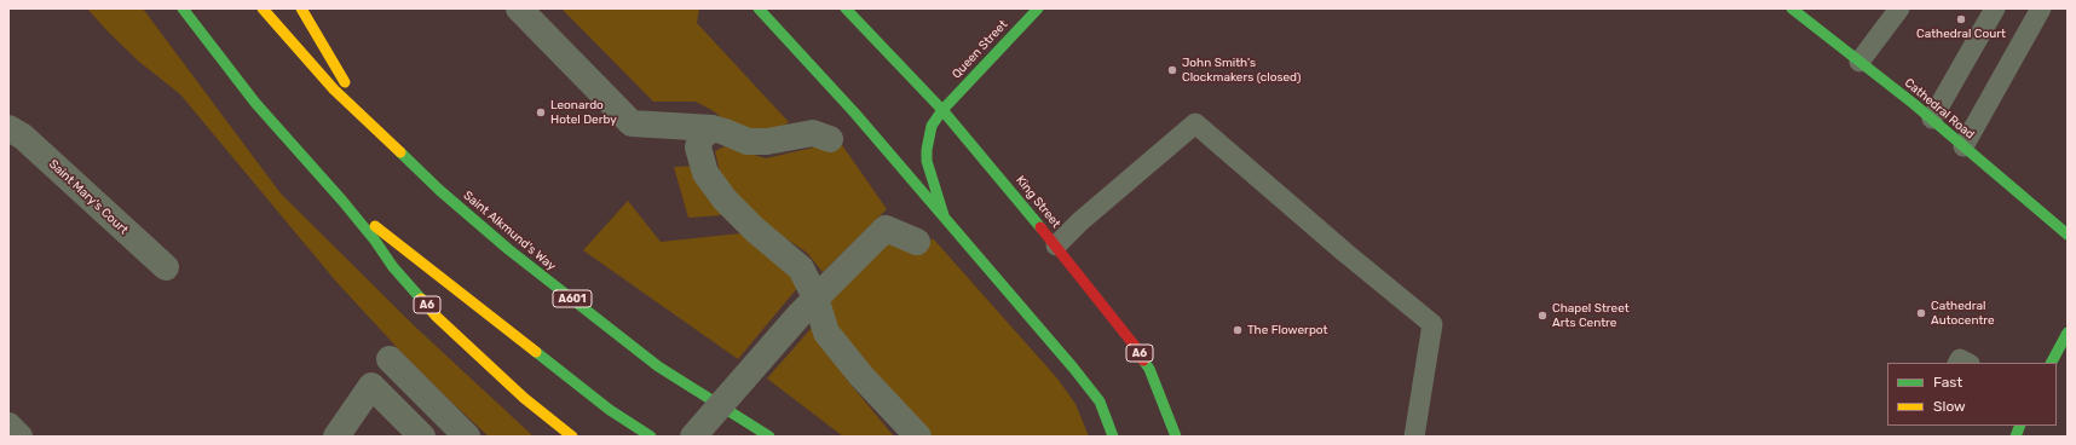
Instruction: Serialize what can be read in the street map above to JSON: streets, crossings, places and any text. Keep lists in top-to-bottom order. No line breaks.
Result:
{"streets":{"main road":["Queen Street","Cathedral Road","King Street","Saint Alkmund's Way","A601","A6"],"street":["Saint Mary's Court"]},"crossings":[["Queen Street","King Street"]],"places":["Cathedral Court","John Smith's Clockmakers (closed)","Leonardo Hotel Derby","Cathedral Autocentre","Chapel Street Arts Centre","The Flowerpot"],"legend":["Fast","Slow"]}
